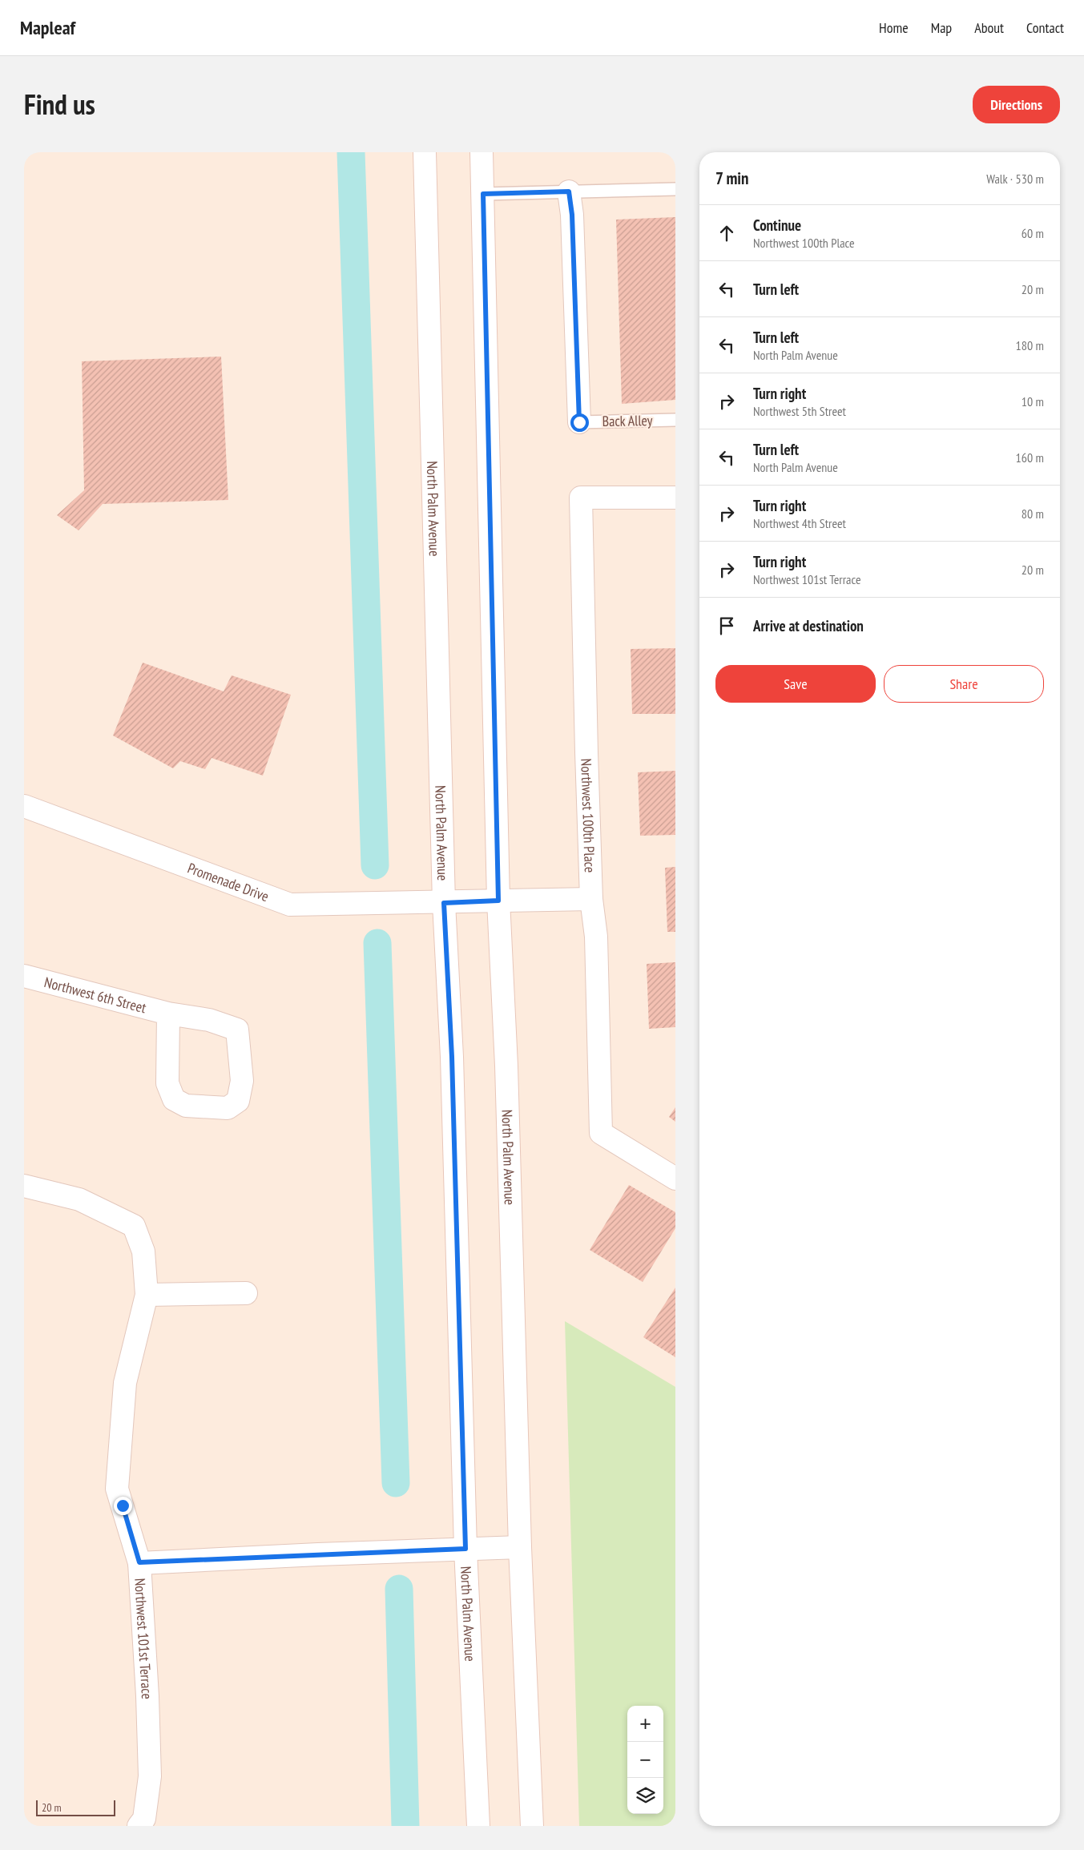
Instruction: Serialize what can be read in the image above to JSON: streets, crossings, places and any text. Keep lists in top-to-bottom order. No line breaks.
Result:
{"streets":{"main road":["North Palm Avenue","Northwest 100th Place","Promenade Drive","Northwest 6th Street","Northwest 101st Terrace"],"lane":["Back Alley"]},"crossings":[["North Palm Avenue","Promenade Drive"],["Northwest 100th Place","Promenade Drive"]],"scale_bar":"20 m","page":{"header":"Mapleaf","nav":["Home","Map","About","Contact"],"title":"Find us","buttons":["Directions",["Save","Share"]],"heading":["7 min","Walk · 530 m"],"list":[["Continue","Northwest 100th Place","60 m"],["Turn left","20 m"],["Turn left","North Palm Avenue","180 m"],["Turn right","Northwest 5th Street","10 m"],["Turn left","North Palm Avenue","160 m"],["Turn right","Northwest 4th Street","80 m"],["Turn right","Northwest 101st Terrace","20 m"],"Arrive at destination"],"map_buttons":["+","−"],"scale":"20 m"}}
